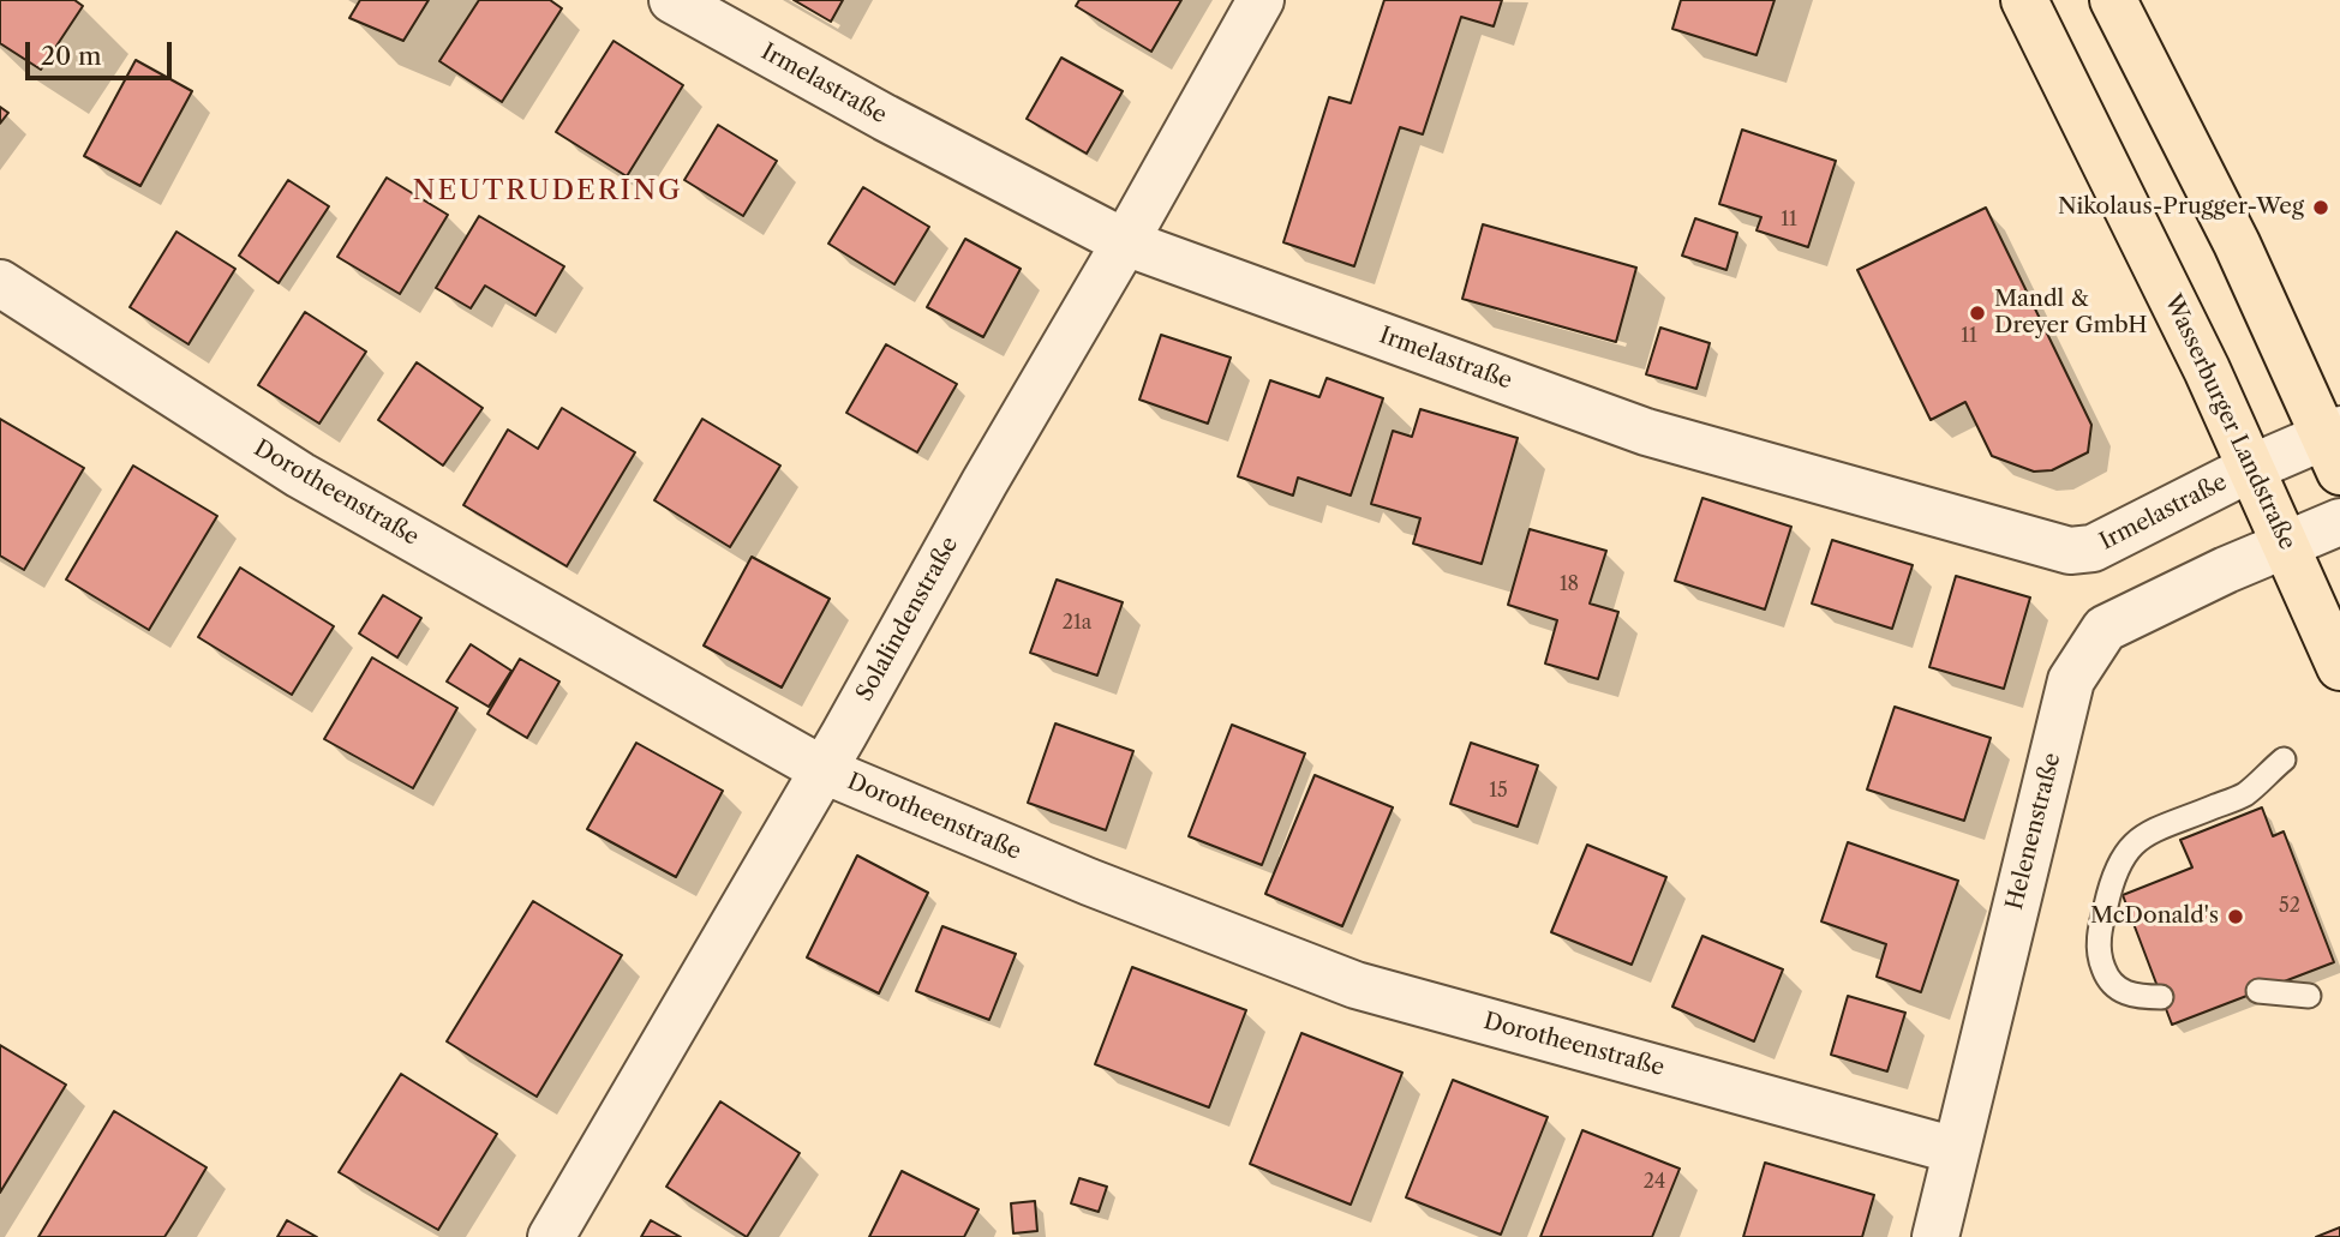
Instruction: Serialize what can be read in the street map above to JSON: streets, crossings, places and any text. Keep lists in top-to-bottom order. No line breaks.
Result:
{"streets":{"main road":["Wasserburger Landstraße"],"street":["Irmelastraße","Dorotheenstraße","Solalindenstraße","Helenenstraße"]},"crossings":[["Irmelastraße","Wasserburger Landstraße"],["Irmelastraße","Solalindenstraße"],["Wasserburger Landstraße","Helenenstraße"],["Dorotheenstraße","Solalindenstraße"],["Dorotheenstraße","Helenenstraße"]],"districts":["NEUTRUDERING"],"places":["Nikolaus-Prugger-Weg","Mandl & Dreyer GmbH","McDonald's"],"house_numbers":["11","11","18","21a","15","52","24"],"scale_bar":"20 m"}
